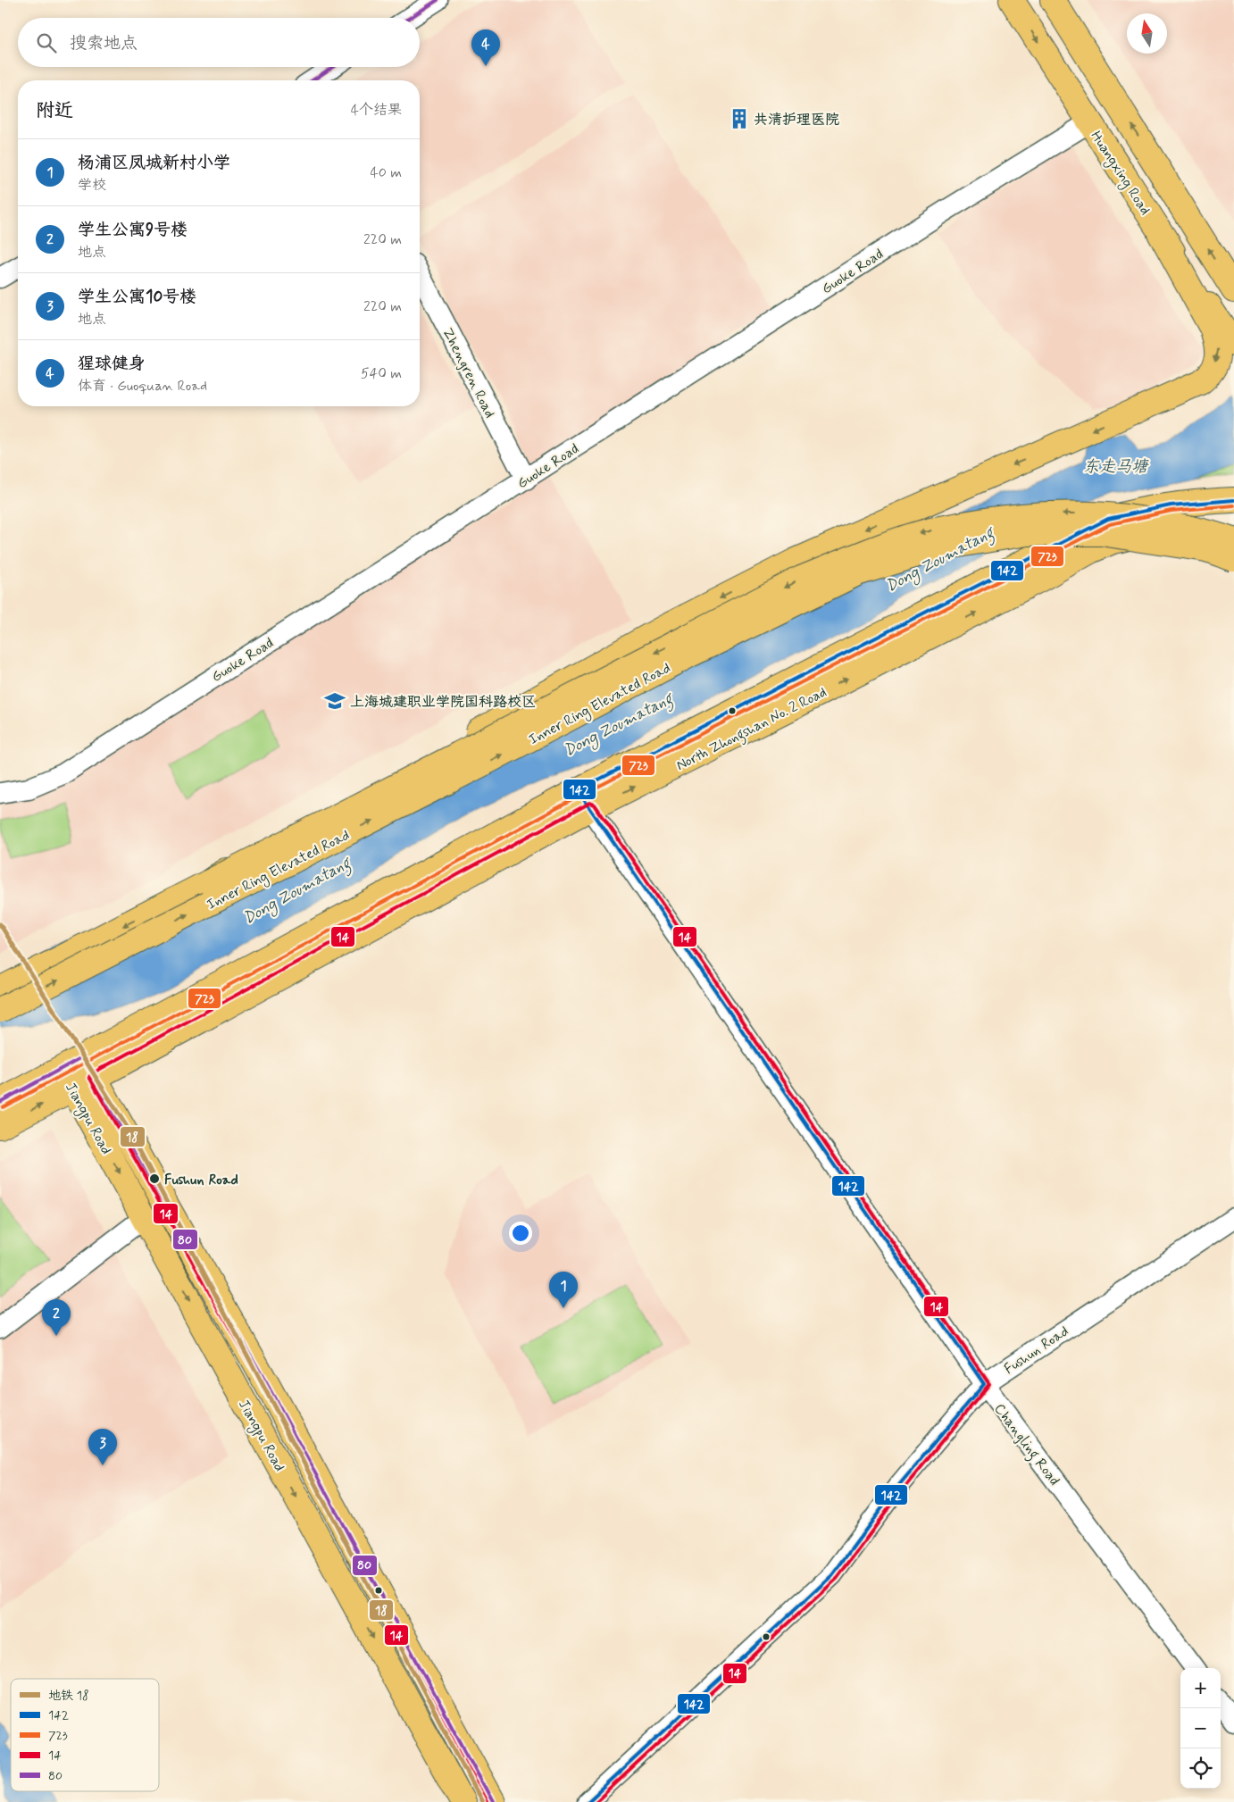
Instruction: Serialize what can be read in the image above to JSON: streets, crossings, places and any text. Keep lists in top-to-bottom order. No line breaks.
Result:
{"streets":{"main road":["Huangxing Road","Inner Ring Elevated Road","North Zhongshan No. 2 Road","Jiangpu Road"],"street":["Guoke Road","Zhengren Road","Fushun Road","Changling Road"]},"crossings":[["Huangxing Road","Guoke Road"],["Guoke Road","Zhengren Road"],["North Zhongshan No. 2 Road","Jiangpu Road"],["North Zhongshan No. 2 Road","Changling Road"],["Fushun Road","Changling Road"]],"water":["东走马塘","Dong Zoumatang"],"places":{"building":["共清护理医院"],"school or university":["上海城建职业学院国科路校区"],"other":["Fushun Road"]},"lines":["transit line 80","transit line 142","transit line 723","transit line 14","metro line 18"],"legend":["地铁 18","142","723","14","80"],"north":"top","page":{"search":"搜索地点","pins":["4","1","2","3"],"heading":["附近","4个结果"],"list":[{"mark":"1","name":"杨浦区凤城新村小学","note":"学校","value":"40 m"},{"mark":"2","name":"学生公寓9号楼","note":"地点","value":"220 m"},{"mark":"3","name":"学生公寓10号楼","note":"地点","value":"220 m"},{"mark":"4","name":"猩球健身","note":"体育 · Guoquan Road","value":"540 m"}],"map_buttons":["+","−"]}}
